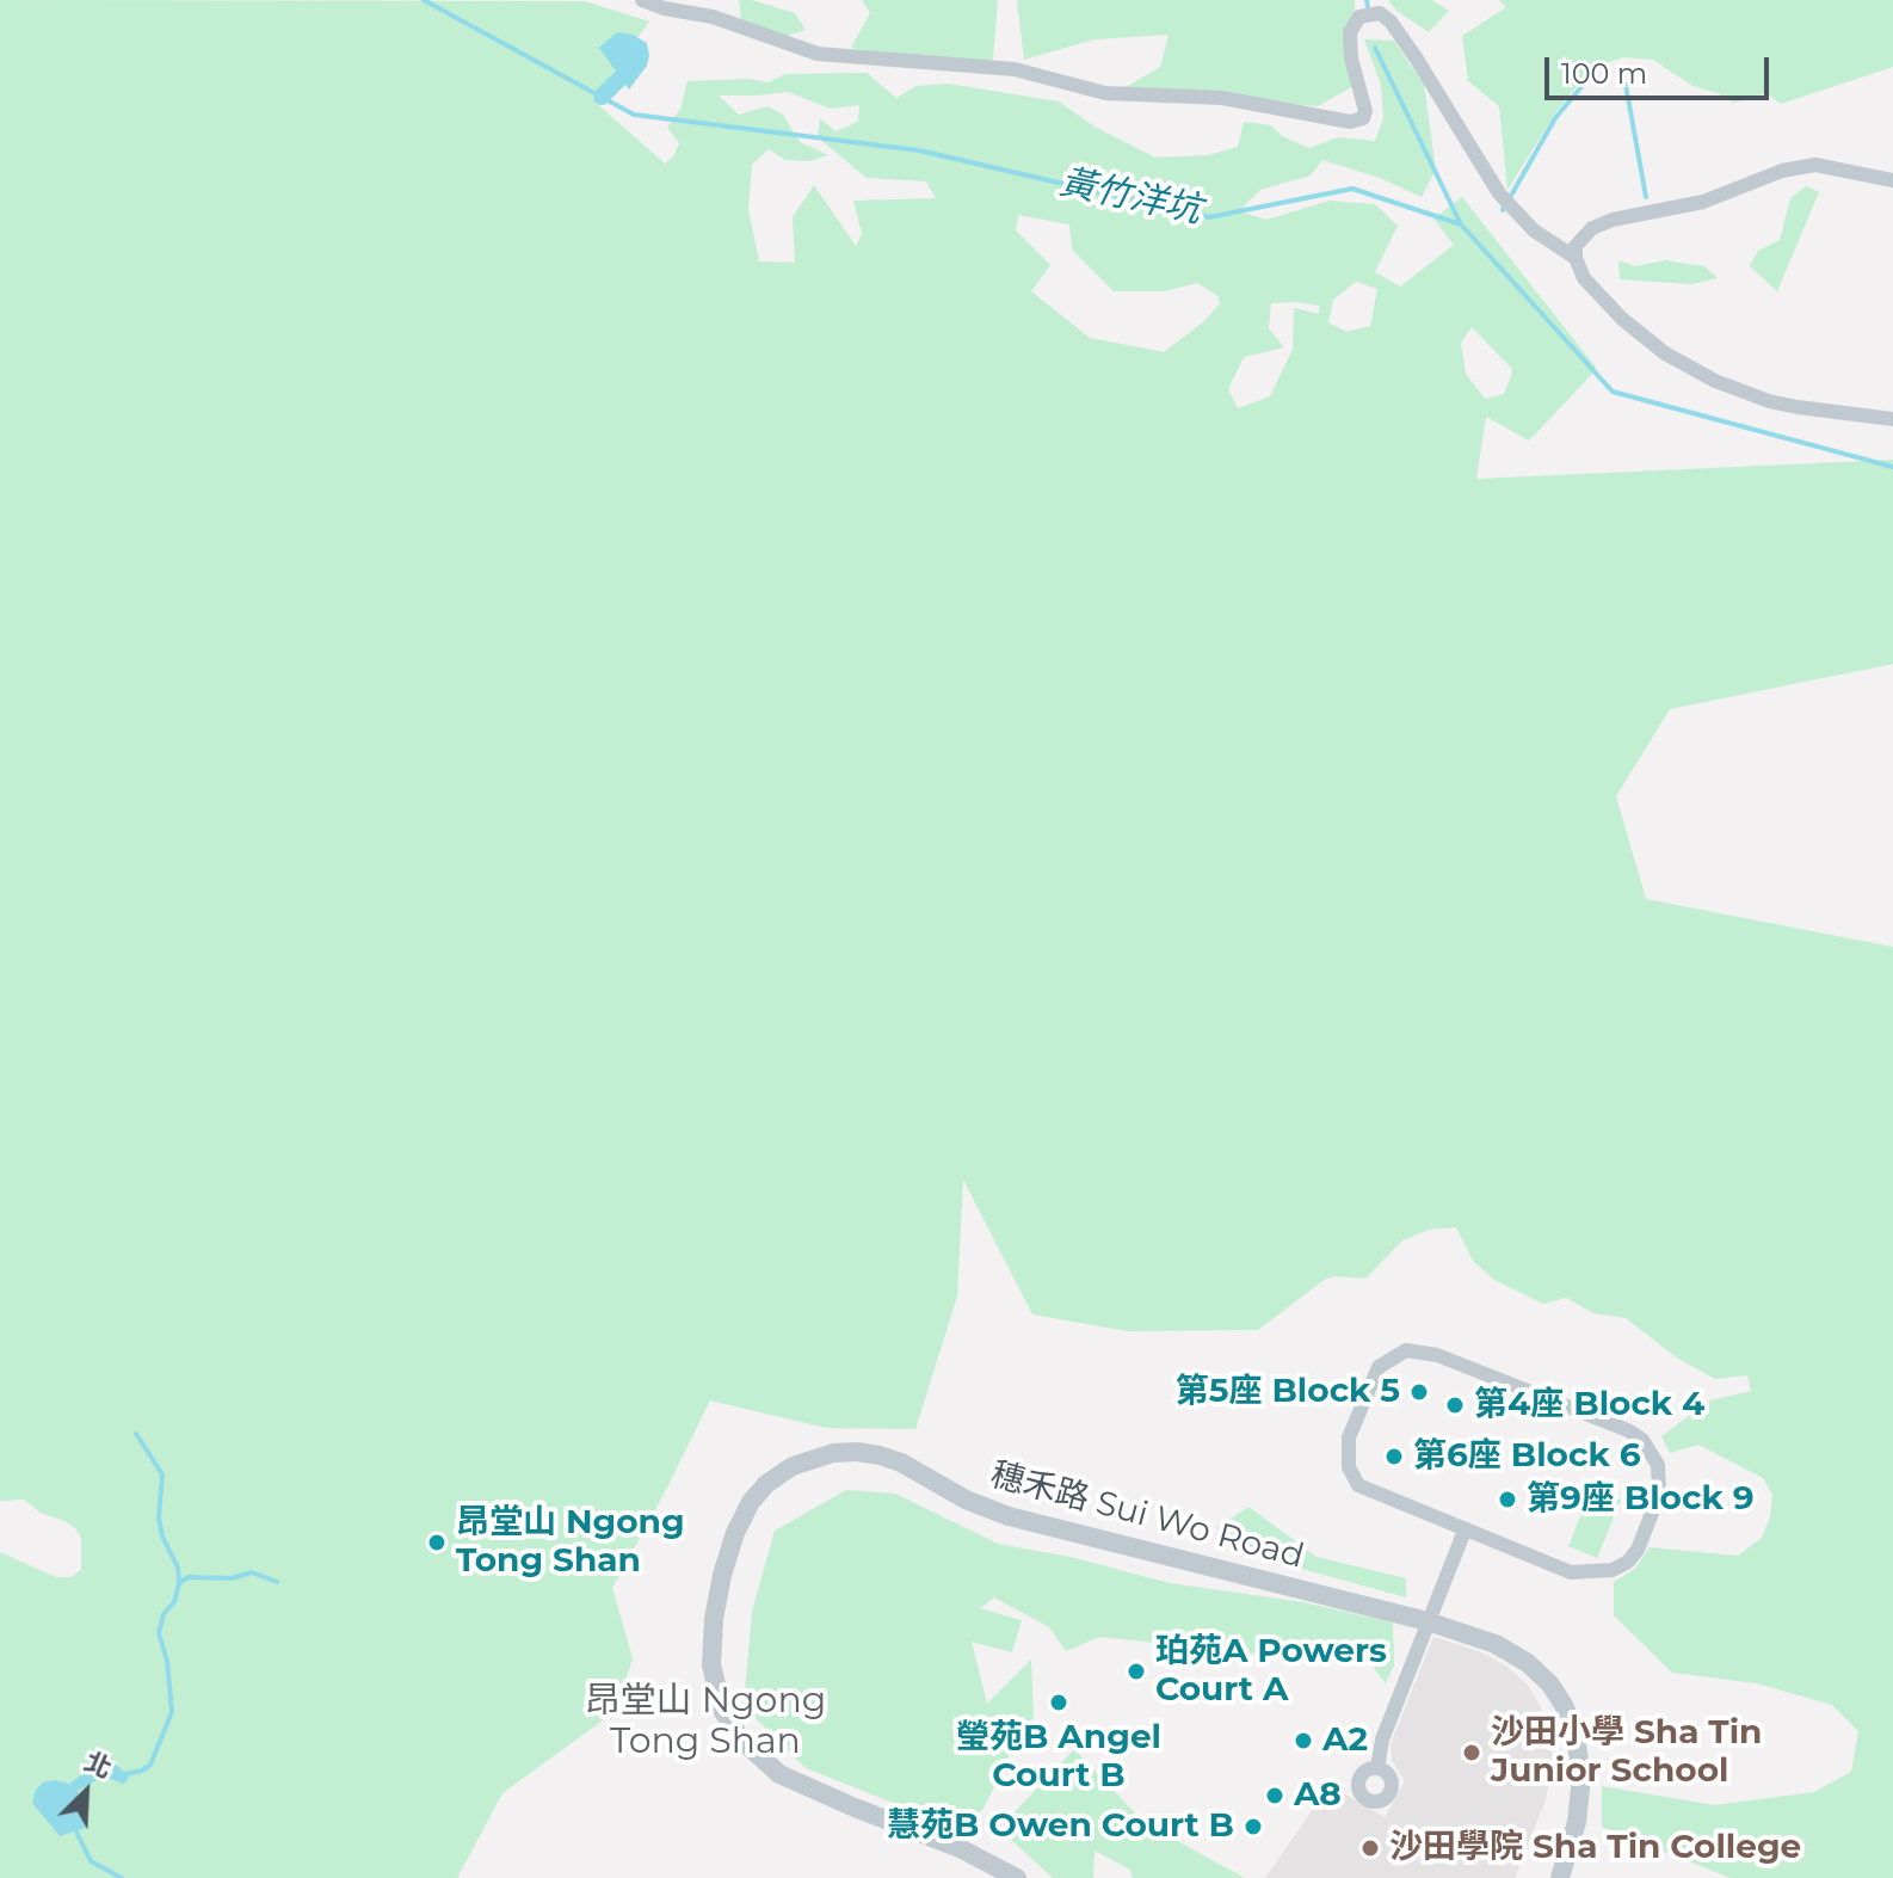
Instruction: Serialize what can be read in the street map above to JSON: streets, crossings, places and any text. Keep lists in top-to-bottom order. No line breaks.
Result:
{"streets":{"street":["穗禾路 Sui Wo Road"]},"districts":["昂堂山 Ngong Tong Shan"],"water":["黃竹洋坑"],"places":["第5座 Block 5","第4座 Block 4","第6座 Block 6","第9座 Block 9","昂堂山 Ngong Tong Shan","珀苑A Powers Court A","瑩苑B Angel Court B","A2","沙田小學 Sha Tin Junior School","A8","慧苑B Owen Court B","沙田學院 Sha Tin College"],"scale_bar":"100 m","north":"top right"}
